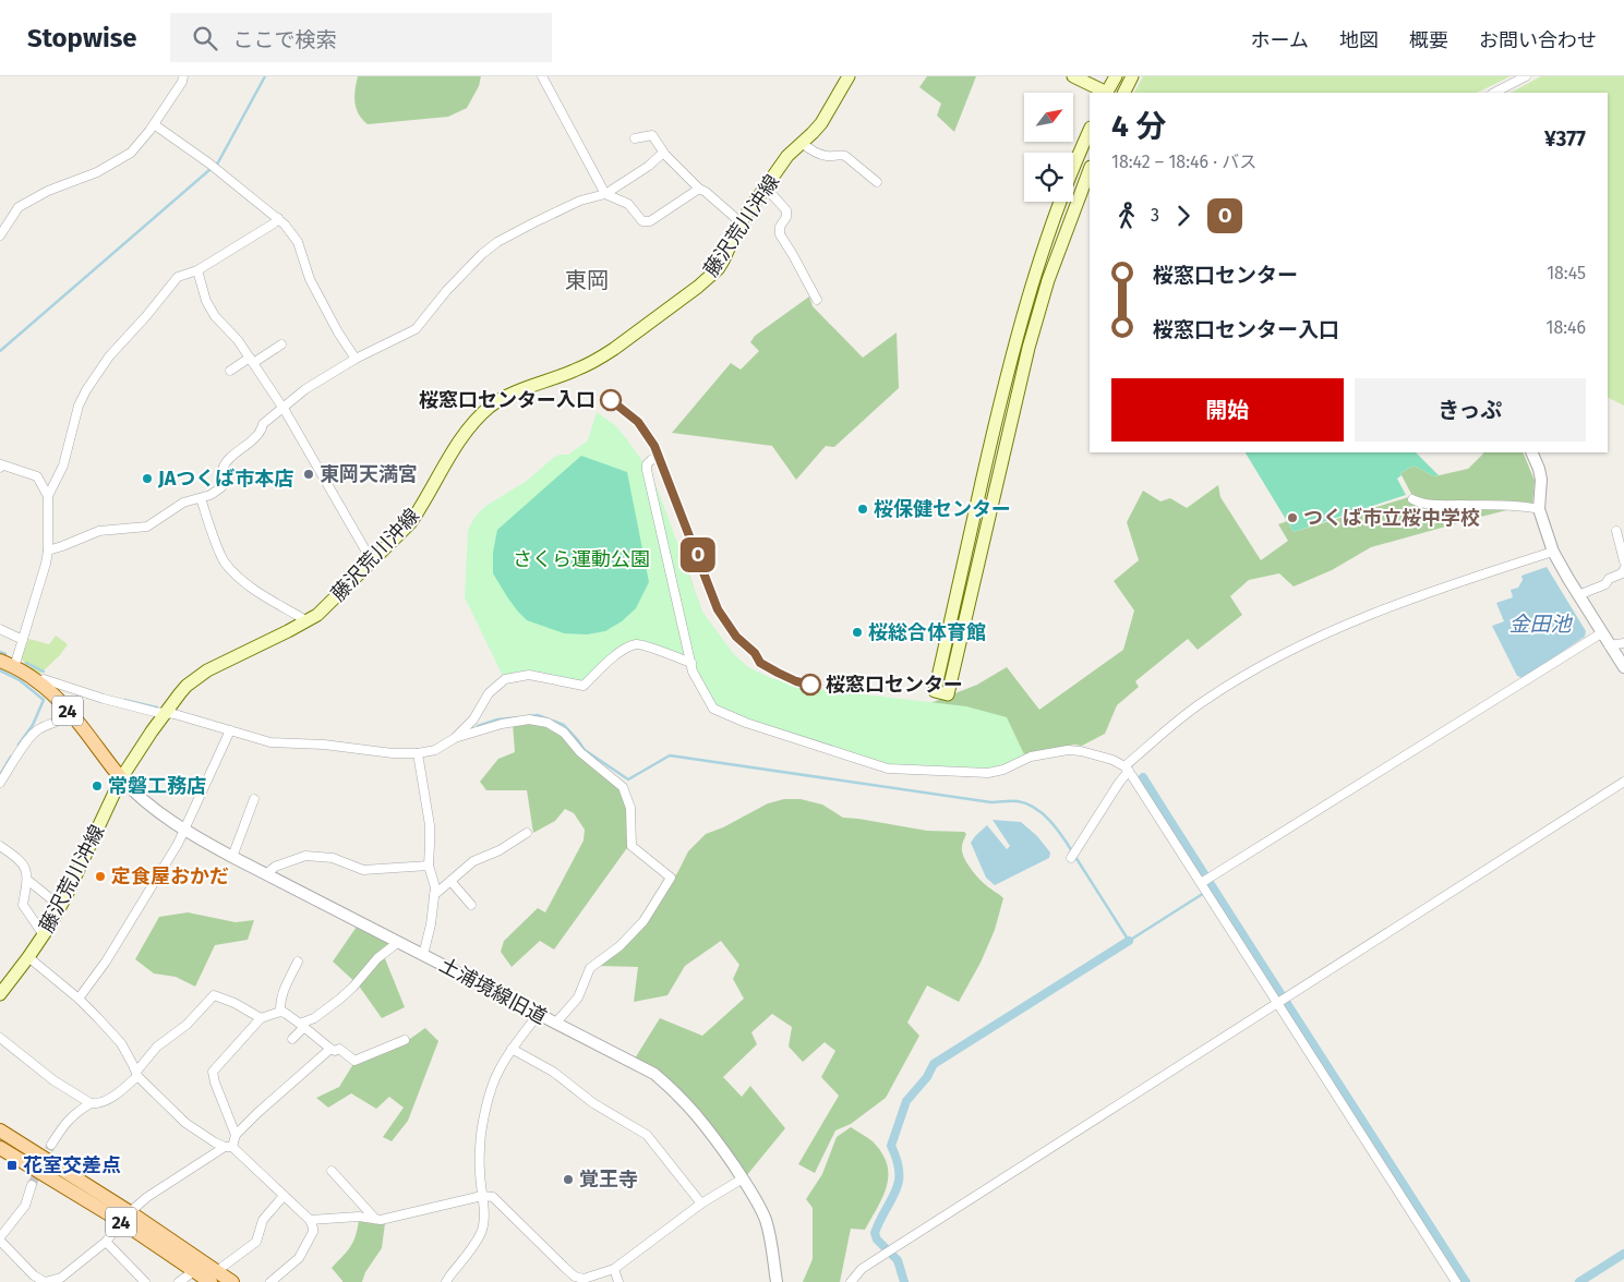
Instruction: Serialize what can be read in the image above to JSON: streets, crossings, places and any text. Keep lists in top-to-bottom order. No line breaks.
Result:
{"streets":{"main road":["藤沢荒川沖線","24"],"street":["土浦境線旧道"]},"crossings":[["藤沢荒川沖線","24"],["藤沢荒川沖線","土浦境線旧道"],["24","土浦境線旧道"]],"districts":["東岡"],"water":["金田池"],"parks":["さくら運動公園"],"places":{"other":["桜窓口センター入口","東岡天満宮","JAつくば市本店","桜保健センター","つくば市立桜中学校","桜総合体育館","桜窓口センター","常磐工務店","定食屋おかだ","覚王寺"],"transit":["花室交差点"]},"lines":["bus line O"],"north":"top right","page":{"header":"Stopwise","search":"ここで検索","nav":["ホーム","地図","概要","お問い合わせ"],"on_map":"O","heading":["4 分","18:42 – 18:46 · バス","¥377"],"legs":["3","O"],"list":[{"name":"桜窓口センター","value":"18:45"},{"name":"桜窓口センター入口","value":"18:46"}],"buttons":["開始","きっぷ"]}}
